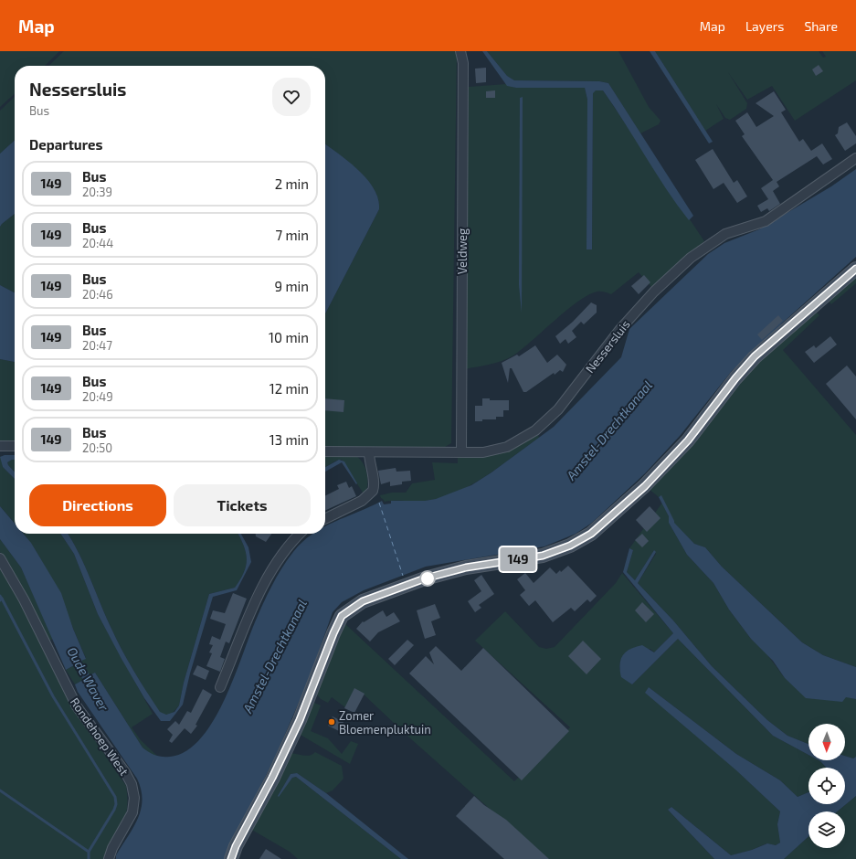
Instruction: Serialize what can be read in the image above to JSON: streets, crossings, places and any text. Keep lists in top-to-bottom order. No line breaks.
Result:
{"streets":{"street":["Veldweg","Nessersluis","Rondehoep West"]},"crossings":[["Veldweg","Nessersluis"]],"water":["Amstel-Drechtkanaal","Oude Waver"],"places":["Zomer Bloemenpluktuin"],"lines":["bus line 149"],"north":"bottom","page":{"header":"Map","nav":["Map","Layers","Share"],"on_map":"149","heading":[["Nessersluis","Bus"],"Departures"],"list":[{"mark":"149","name":"Bus","note":"20:39","value":"2 min"},{"mark":"149","name":"Bus","note":"20:44","value":"7 min"},{"mark":"149","name":"Bus","note":"20:46","value":"9 min"},{"mark":"149","name":"Bus","note":"20:47","value":"10 min"},{"mark":"149","name":"Bus","note":"20:49","value":"12 min"},{"mark":"149","name":"Bus","note":"20:50","value":"13 min"}],"buttons":["Directions","Tickets"]}}
